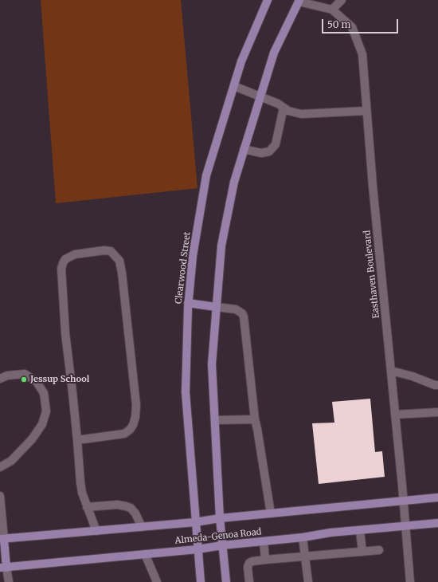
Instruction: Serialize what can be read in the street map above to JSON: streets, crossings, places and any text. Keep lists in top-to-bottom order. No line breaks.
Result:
{"streets":{"main road":["Clearwood Street","Almeda-Genoa Road"],"street":["Easthaven Boulevard"]},"crossings":[["Clearwood Street","Almeda-Genoa Road"],["Easthaven Boulevard","Almeda-Genoa Road"]],"places":["Jessup School"],"scale_bar":"50 m"}
